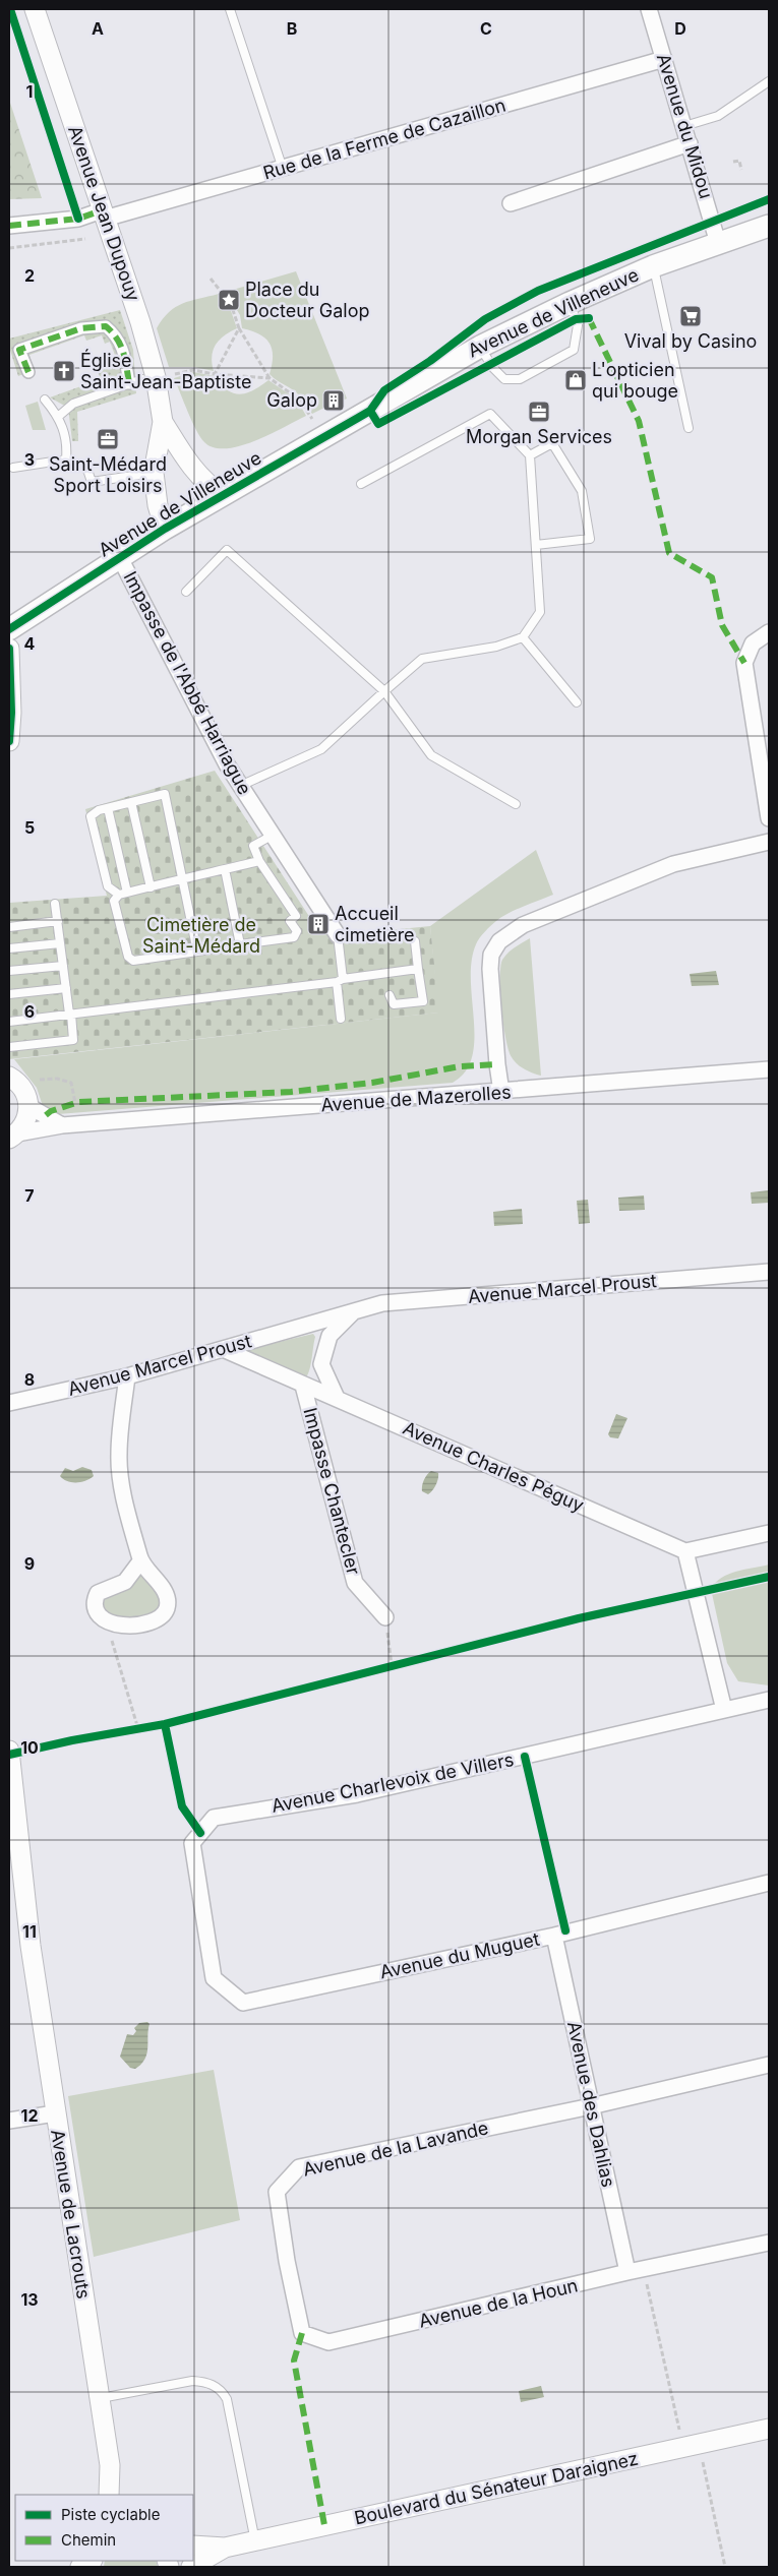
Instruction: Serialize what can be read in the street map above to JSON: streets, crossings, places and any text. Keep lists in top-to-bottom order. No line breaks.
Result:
{"streets":{"main road":["Avenue de Villeneuve"],"street":["Avenue du Midou","Rue de la Ferme de Cazaillon","Avenue Jean Dupouy","Impasse de l'Abbé Harriague","Avenue de Mazerolles","Avenue Marcel Proust","Avenue Charles Péguy","Impasse Chantecler","Avenue Charlevoix de Villers","Avenue du Muguet","Avenue des Dahlias","Avenue de la Lavande","Avenue de Lacrouts","Avenue de la Houn","Boulevard du Sénateur Daraignez"]},"crossings":[["Avenue du Midou","Rue de la Ferme de Cazaillon"],["Avenue du Midou","Avenue de Villeneuve"],["Rue de la Ferme de Cazaillon","Avenue Jean Dupouy"],["Avenue Jean Dupouy","Avenue de Villeneuve"],["Avenue de Villeneuve","Impasse de l'Abbé Harriague"],["Avenue Marcel Proust","Avenue Charles Péguy"],["Avenue Charles Péguy","Impasse Chantecler"],["Avenue Charlevoix de Villers","Avenue du Muguet"],["Avenue du Muguet","Avenue des Dahlias"],["Avenue des Dahlias","Avenue de la Lavande"],["Avenue des Dahlias","Avenue de la Houn"],["Avenue de la Lavande","Avenue de la Houn"]],"parks":["Cimetière de Saint-Médard"],"places":{"place":["Place du Docteur Galop"],"supermarket":["Vival by Casino"],"church":["Église Saint-Jean-Baptiste"],"shop":["L'opticien qui bouge"],"building":["Galop","Accueil cimetière"],"office":["Morgan Services","Saint-Médard Sport Loisirs"]},"legend":["Piste cyclable","Chemin"],"grid":{"columns":["A","B","C","D"],"rows":["1","2","3","4","5","6","7","8","9","10","11","12","13"]}}
